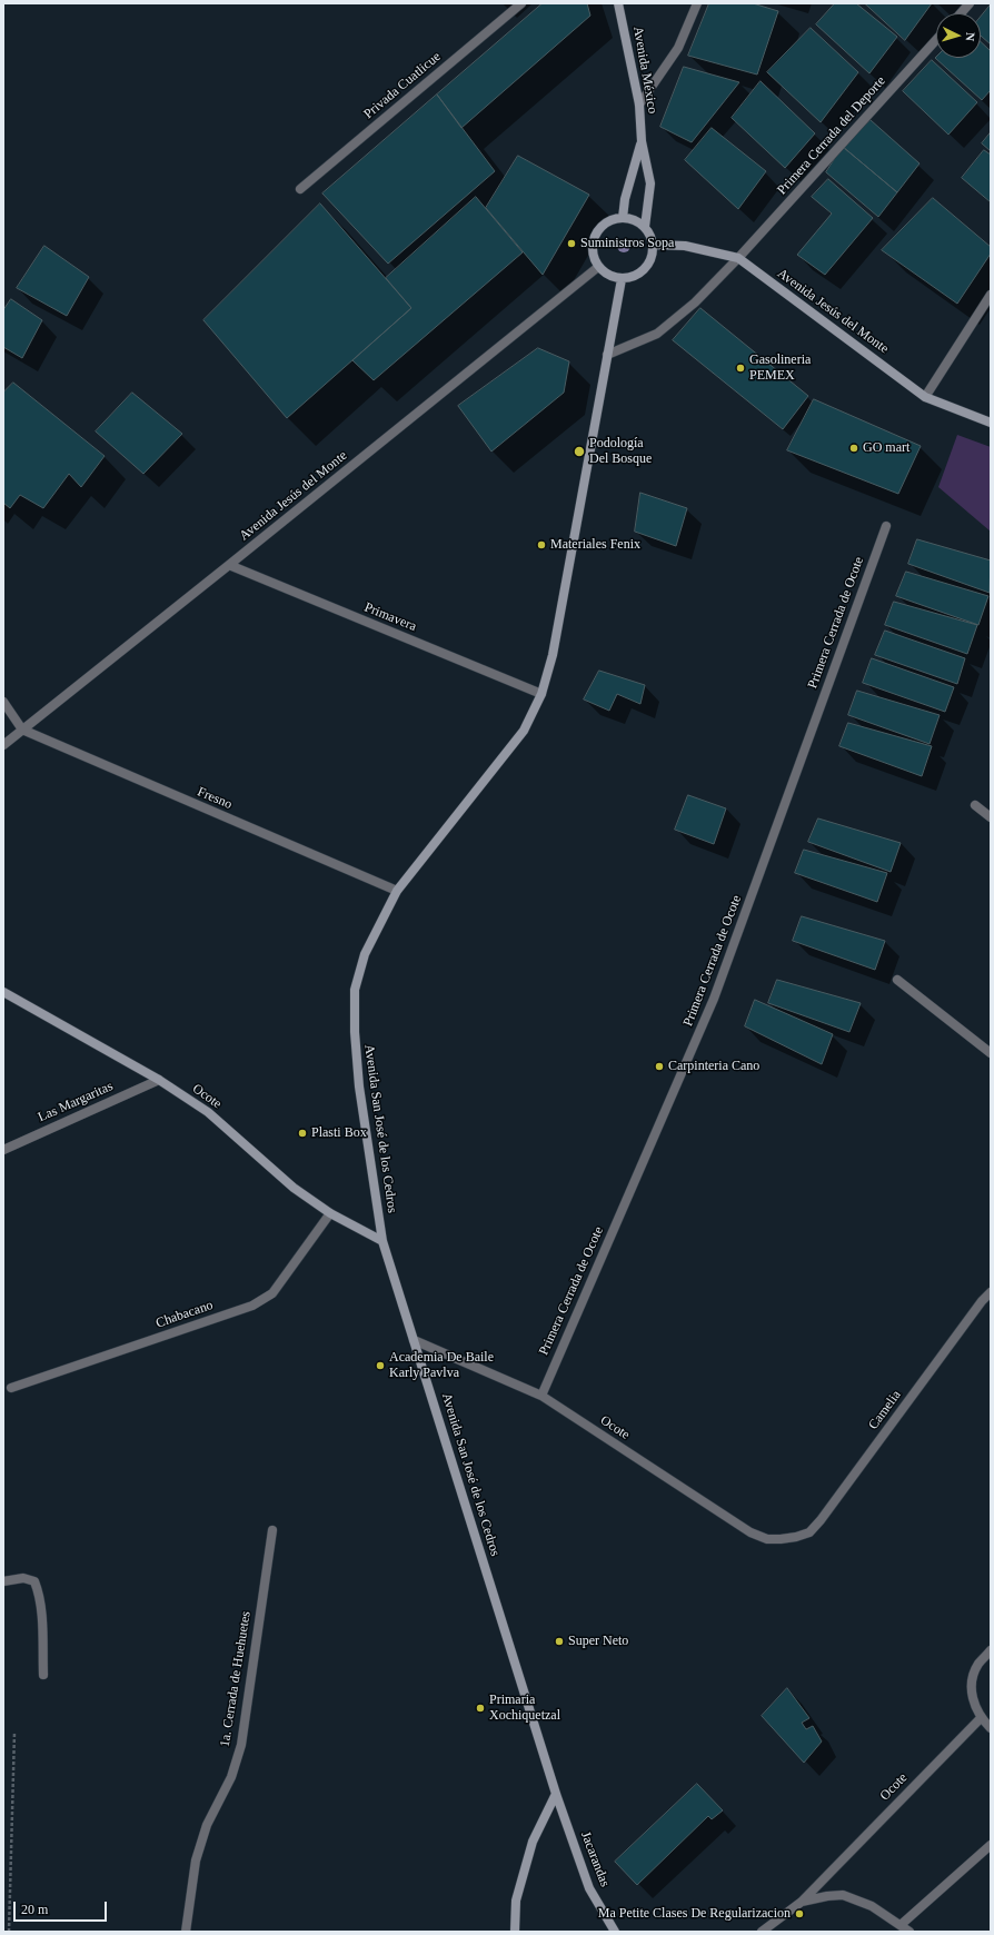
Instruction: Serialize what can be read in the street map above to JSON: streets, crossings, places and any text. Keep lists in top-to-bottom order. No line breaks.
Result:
{"streets":{"street":["Avenida México","Privada Cuatlicue","Primera Cerrada del Deporte","Avenida Jesús del Monte","Primavera","Primera Cerrada de Ocote","Fresno","Ocote","Las Margaritas","Avenida San José de los Cedros","Chabacano","Camelia","1a. Cerrada de Huehuetes","Jacarandas"]},"crossings":[["Avenida México","Avenida Jesús del Monte"],["Avenida México","Avenida San José de los Cedros"],["Primera Cerrada del Deporte","Avenida Jesús del Monte"],["Primera Cerrada del Deporte","Avenida San José de los Cedros"],["Avenida Jesús del Monte","Primavera"],["Avenida Jesús del Monte","Fresno"],["Avenida Jesús del Monte","Avenida San José de los Cedros"],["Primavera","Avenida San José de los Cedros"],["Primera Cerrada de Ocote","Ocote"],["Fresno","Avenida San José de los Cedros"],["Ocote","Las Margaritas"],["Ocote","Avenida San José de los Cedros"],["Ocote","Chabacano"],["Ocote","Camelia"],["Avenida San José de los Cedros","Jacarandas"]],"places":["Suministros Sopa","Gasolineria PEMEX","GO mart","Podología Del Bosque","Materiales Fenix","Carpinteria Cano","Plasti Box","Academia De Baile Karly Pavlva","Super Neto","Primaria Xochiquetzal","Ma Petite Clases De Regularizacion"],"scale_bar":"20 m","north":"right"}
